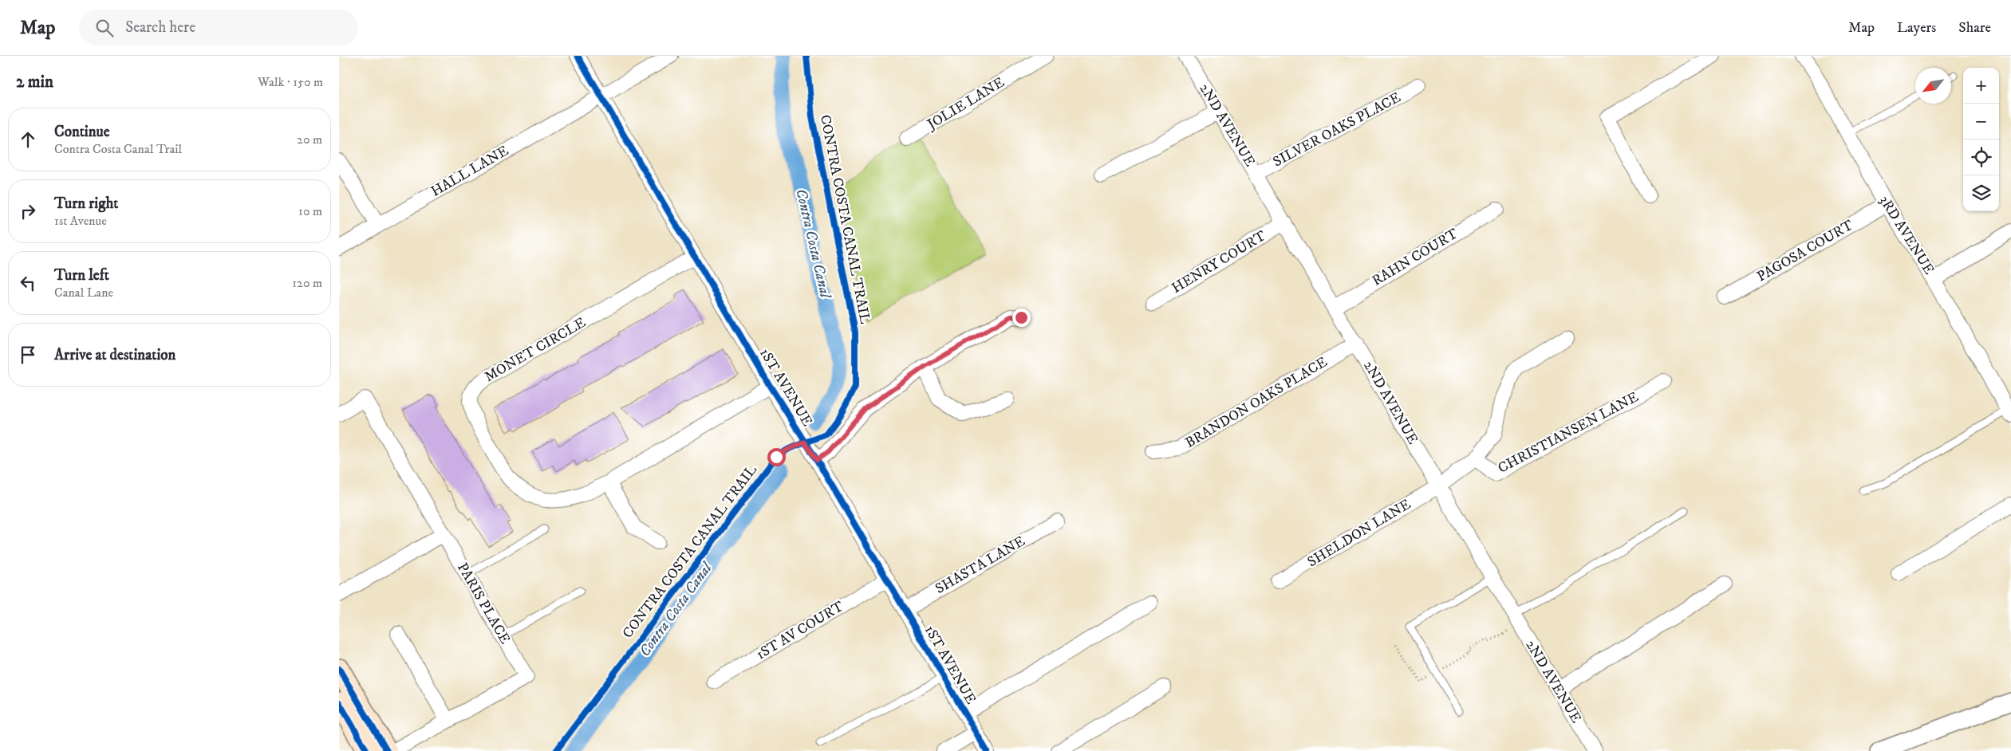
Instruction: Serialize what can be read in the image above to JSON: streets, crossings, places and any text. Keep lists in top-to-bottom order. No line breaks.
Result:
{"streets":{"street":["JOLIE LANE","2ND AVENUE","SILVER OAKS PLACE","HALL LANE","3RD AVENUE","PAGOSA COURT","RAHN COURT","HENRY COURT","MONET CIRCLE","1ST AVENUE","BRANDON OAKS PLACE","CHRISTIANSEN LANE","SHELDON LANE","SHASTA LANE","PARIS PLACE","1ST AV COURT"],"cycle path":["CONTRA COSTA CANAL TRAIL"]},"crossings":[["2ND AVENUE","SILVER OAKS PLACE"],["2ND AVENUE","RAHN COURT"],["2ND AVENUE","HENRY COURT"],["2ND AVENUE","BRANDON OAKS PLACE"],["2ND AVENUE","SHELDON LANE"],["HALL LANE","1ST AVENUE"],["3RD AVENUE","PAGOSA COURT"],["MONET CIRCLE","1ST AVENUE"],["1ST AVENUE","SHASTA LANE"],["1ST AVENUE","1ST AV COURT"],["CHRISTIANSEN LANE","SHELDON LANE"]],"water":["Contra Costa Canal"],"north":"bottom left","page":{"header":"Map","search":"Search here","nav":["Map","Layers","Share"],"heading":["2 min","Walk · 150 m"],"map_buttons":["+","−"],"list":[["Continue","Contra Costa Canal Trail","20 m"],["Turn right","1st Avenue","10 m"],["Turn left","Canal Lane","120 m"],"Arrive at destination"]}}
